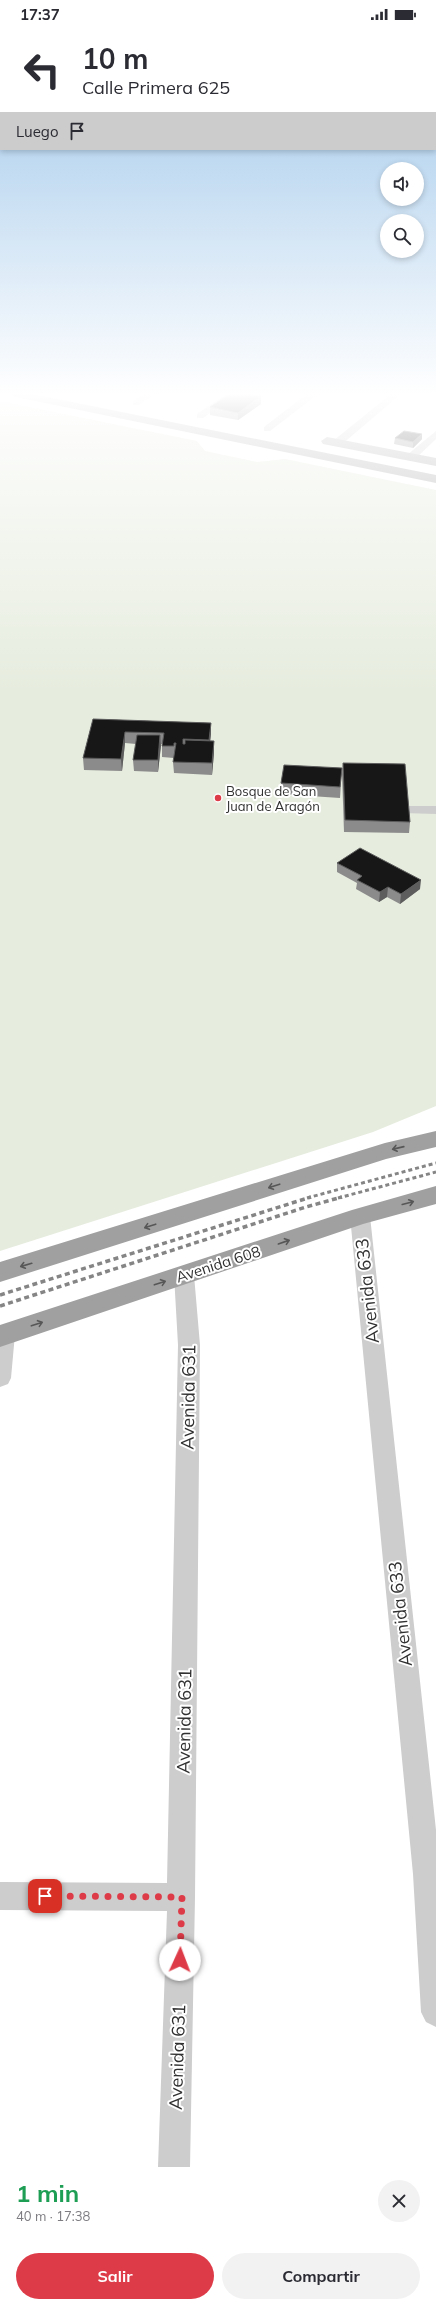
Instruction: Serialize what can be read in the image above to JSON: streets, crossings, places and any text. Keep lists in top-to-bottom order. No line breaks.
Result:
{"streets":{"highway":["Avenida 608"],"street":["Avenida 633","Avenida 631"]},"crossings":[["Avenida 608","Avenida 633"],["Avenida 608","Avenida 631"]],"places":["Bosque de San Juan de Aragón"],"page":{"status":"17:37","turn":["10 m","Calle Primera 625"],"then":"Luego","heading":["1 min","40 m · 17:38"],"buttons":["Salir","Compartir"]}}
